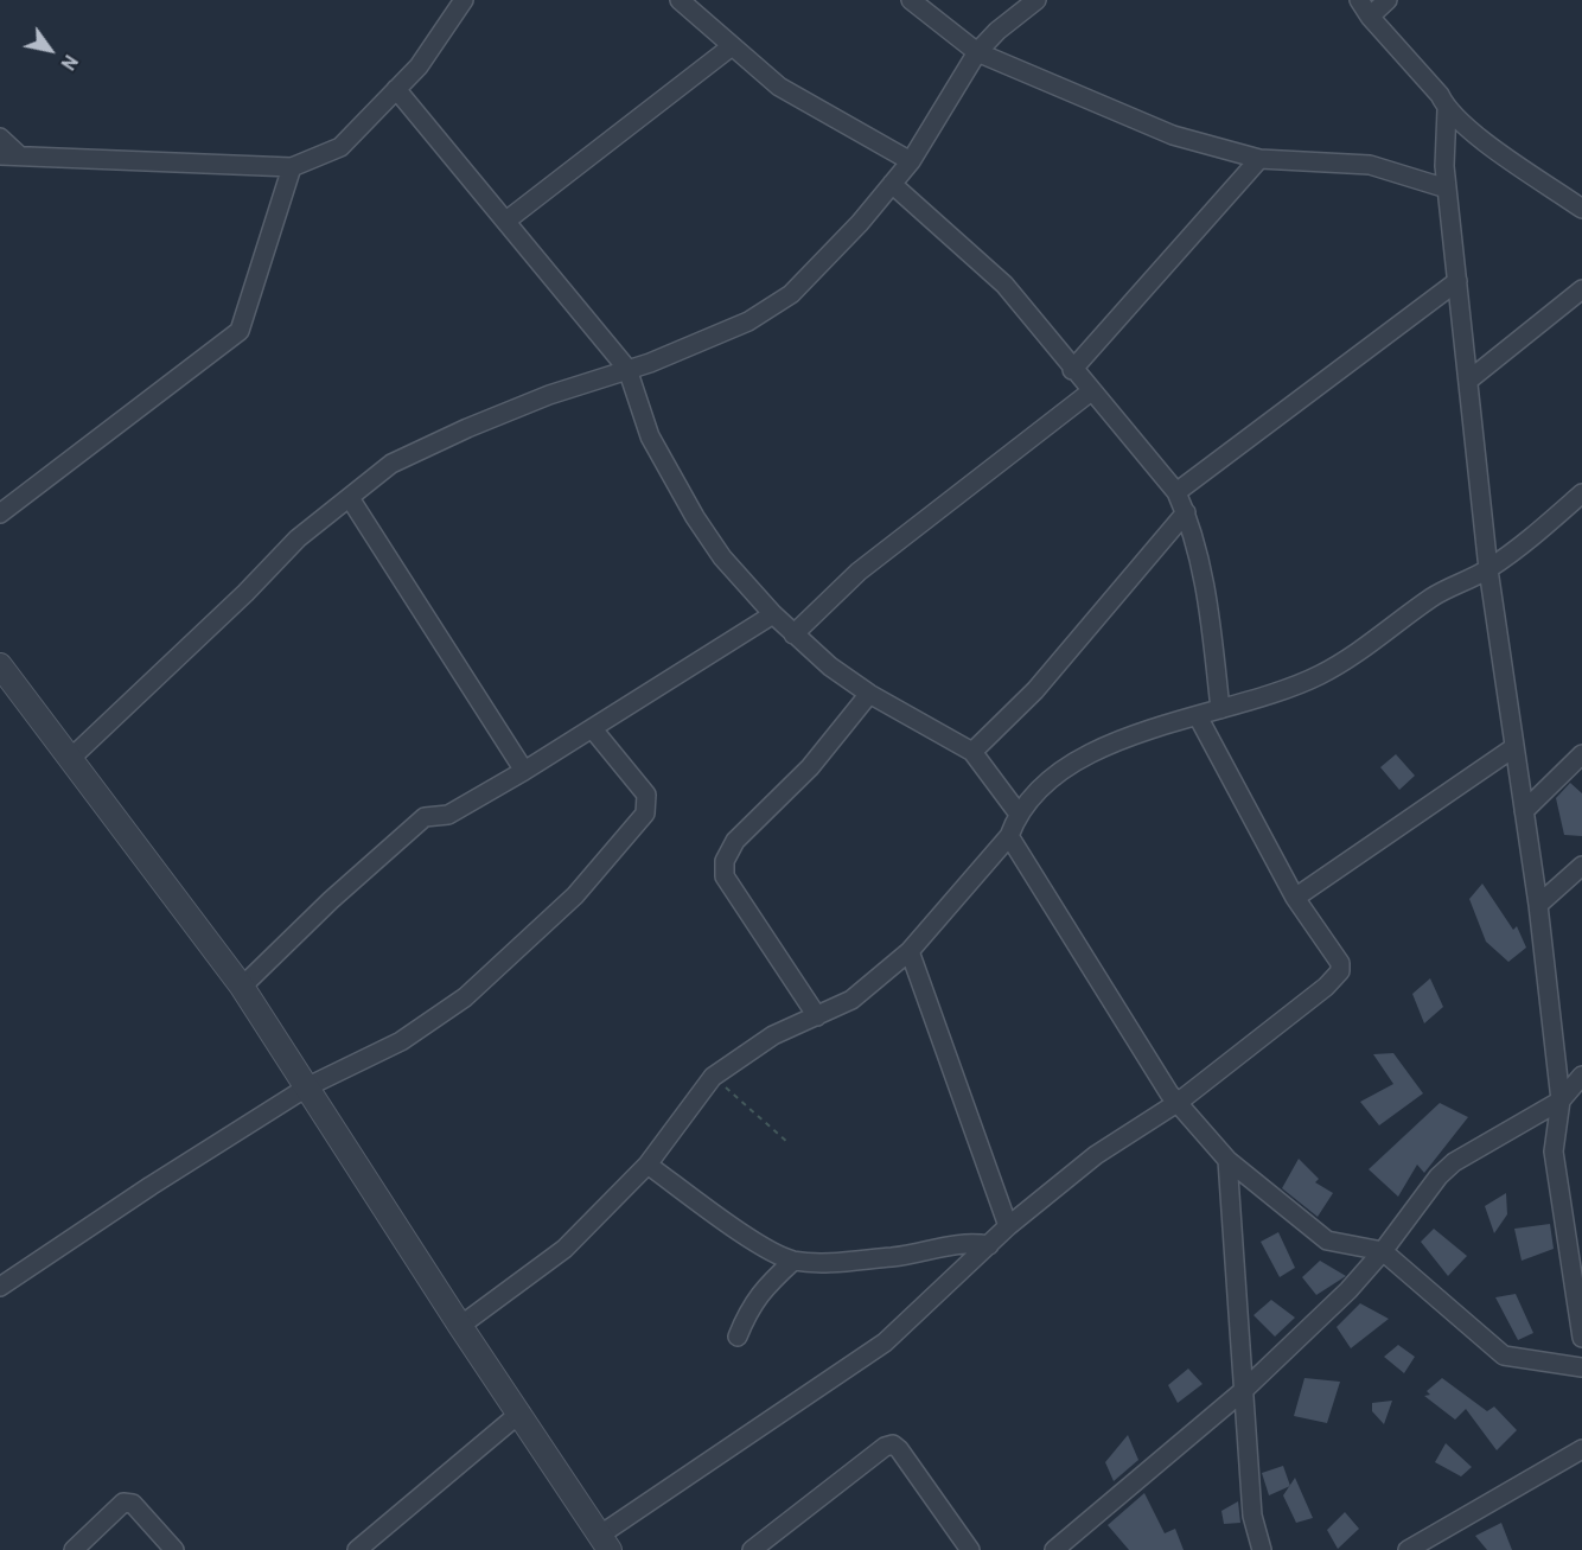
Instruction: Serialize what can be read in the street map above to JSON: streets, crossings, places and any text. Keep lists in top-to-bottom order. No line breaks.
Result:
{"north":"bottom right"}
